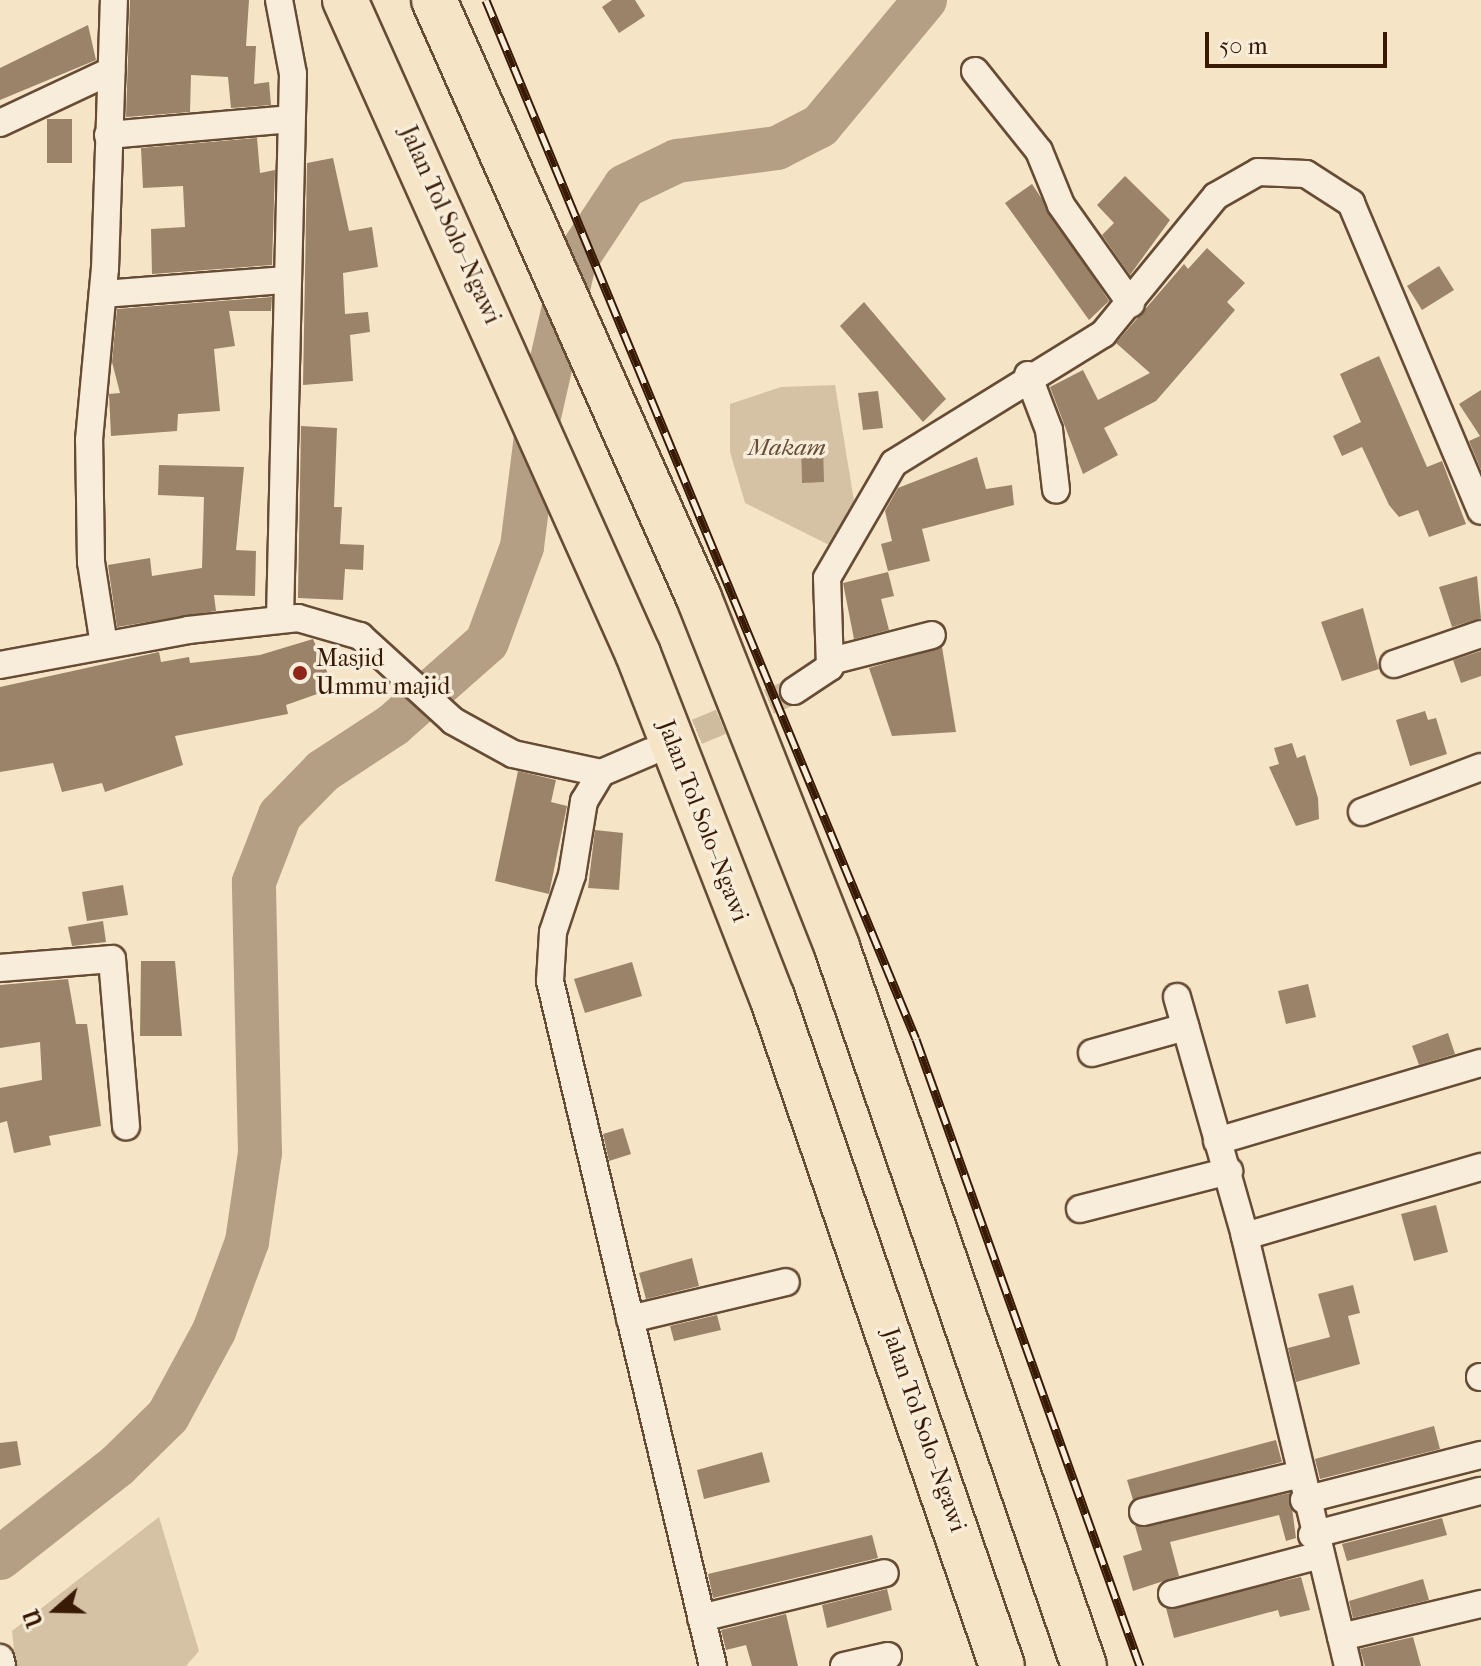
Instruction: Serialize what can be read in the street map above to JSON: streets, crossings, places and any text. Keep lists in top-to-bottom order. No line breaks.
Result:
{"streets":{"highway":["Jalan Tol Solo–Ngawi"]},"parks":["Makam"],"places":["Masjid Ummu majid"],"scale_bar":"50 m","north":"left"}
